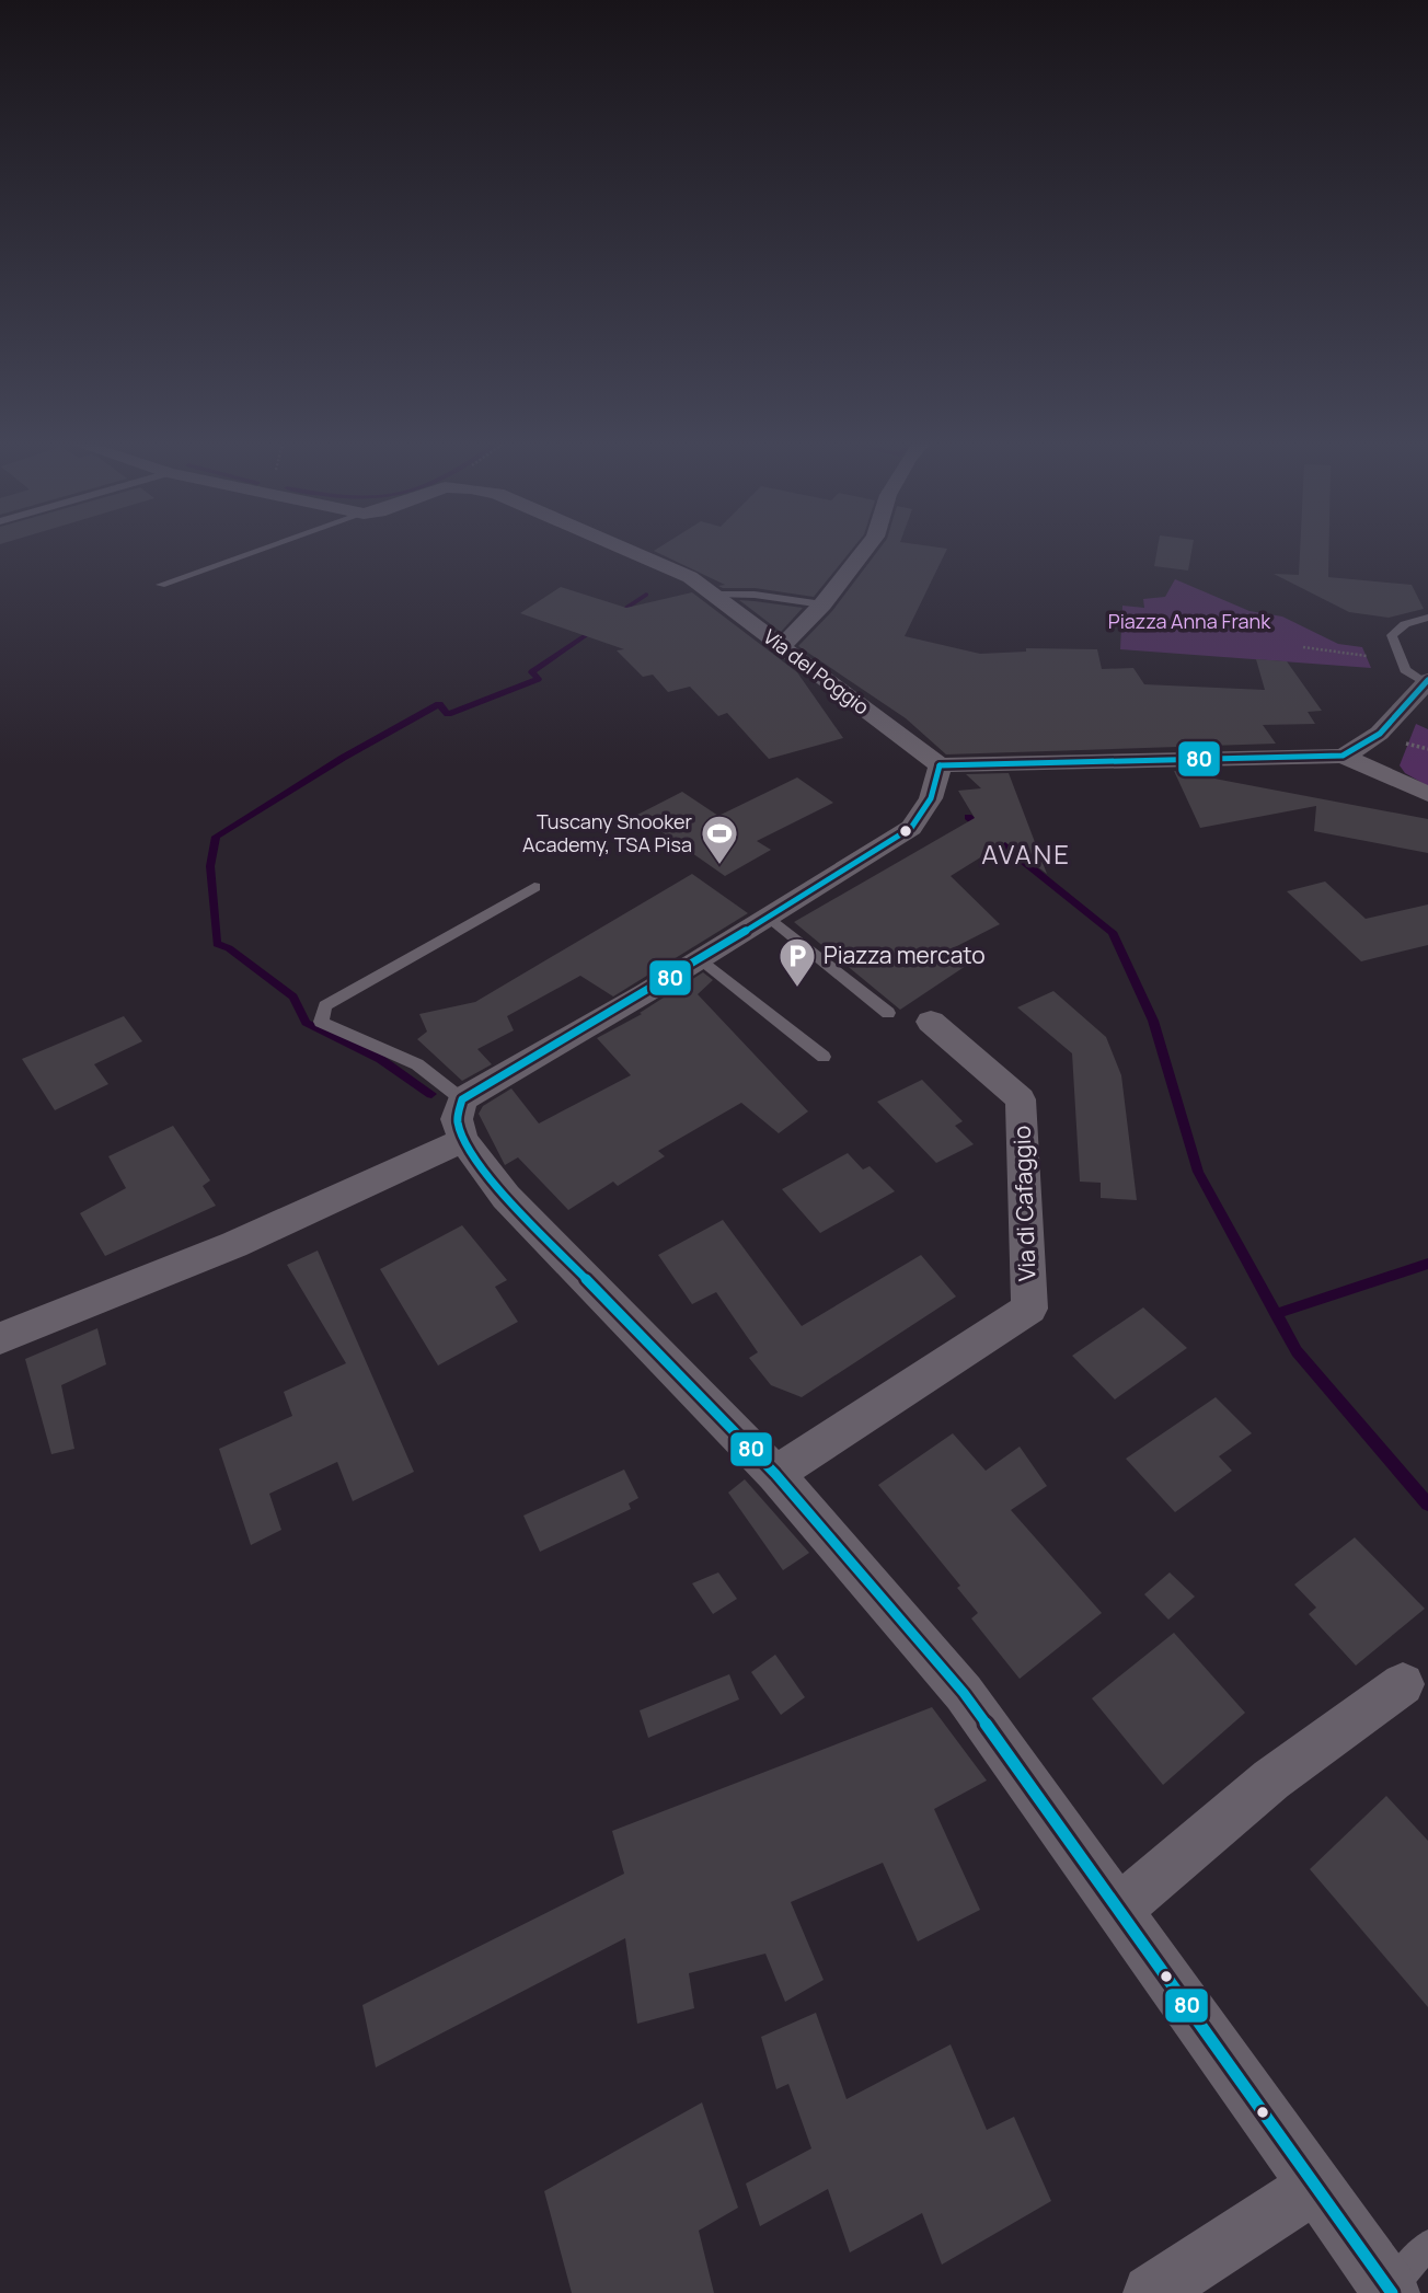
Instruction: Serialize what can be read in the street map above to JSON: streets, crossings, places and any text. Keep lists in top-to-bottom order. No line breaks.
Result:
{"streets":{"street":["Via del Poggio","Via di Cafaggio"]},"districts":["AVANE"],"parks":["Piazza Anna Frank"],"places":{"sports":["Tuscany Snooker Academy, TSA Pisa"],"parking":["Piazza mercato"]},"lines":["transit line 80"]}
